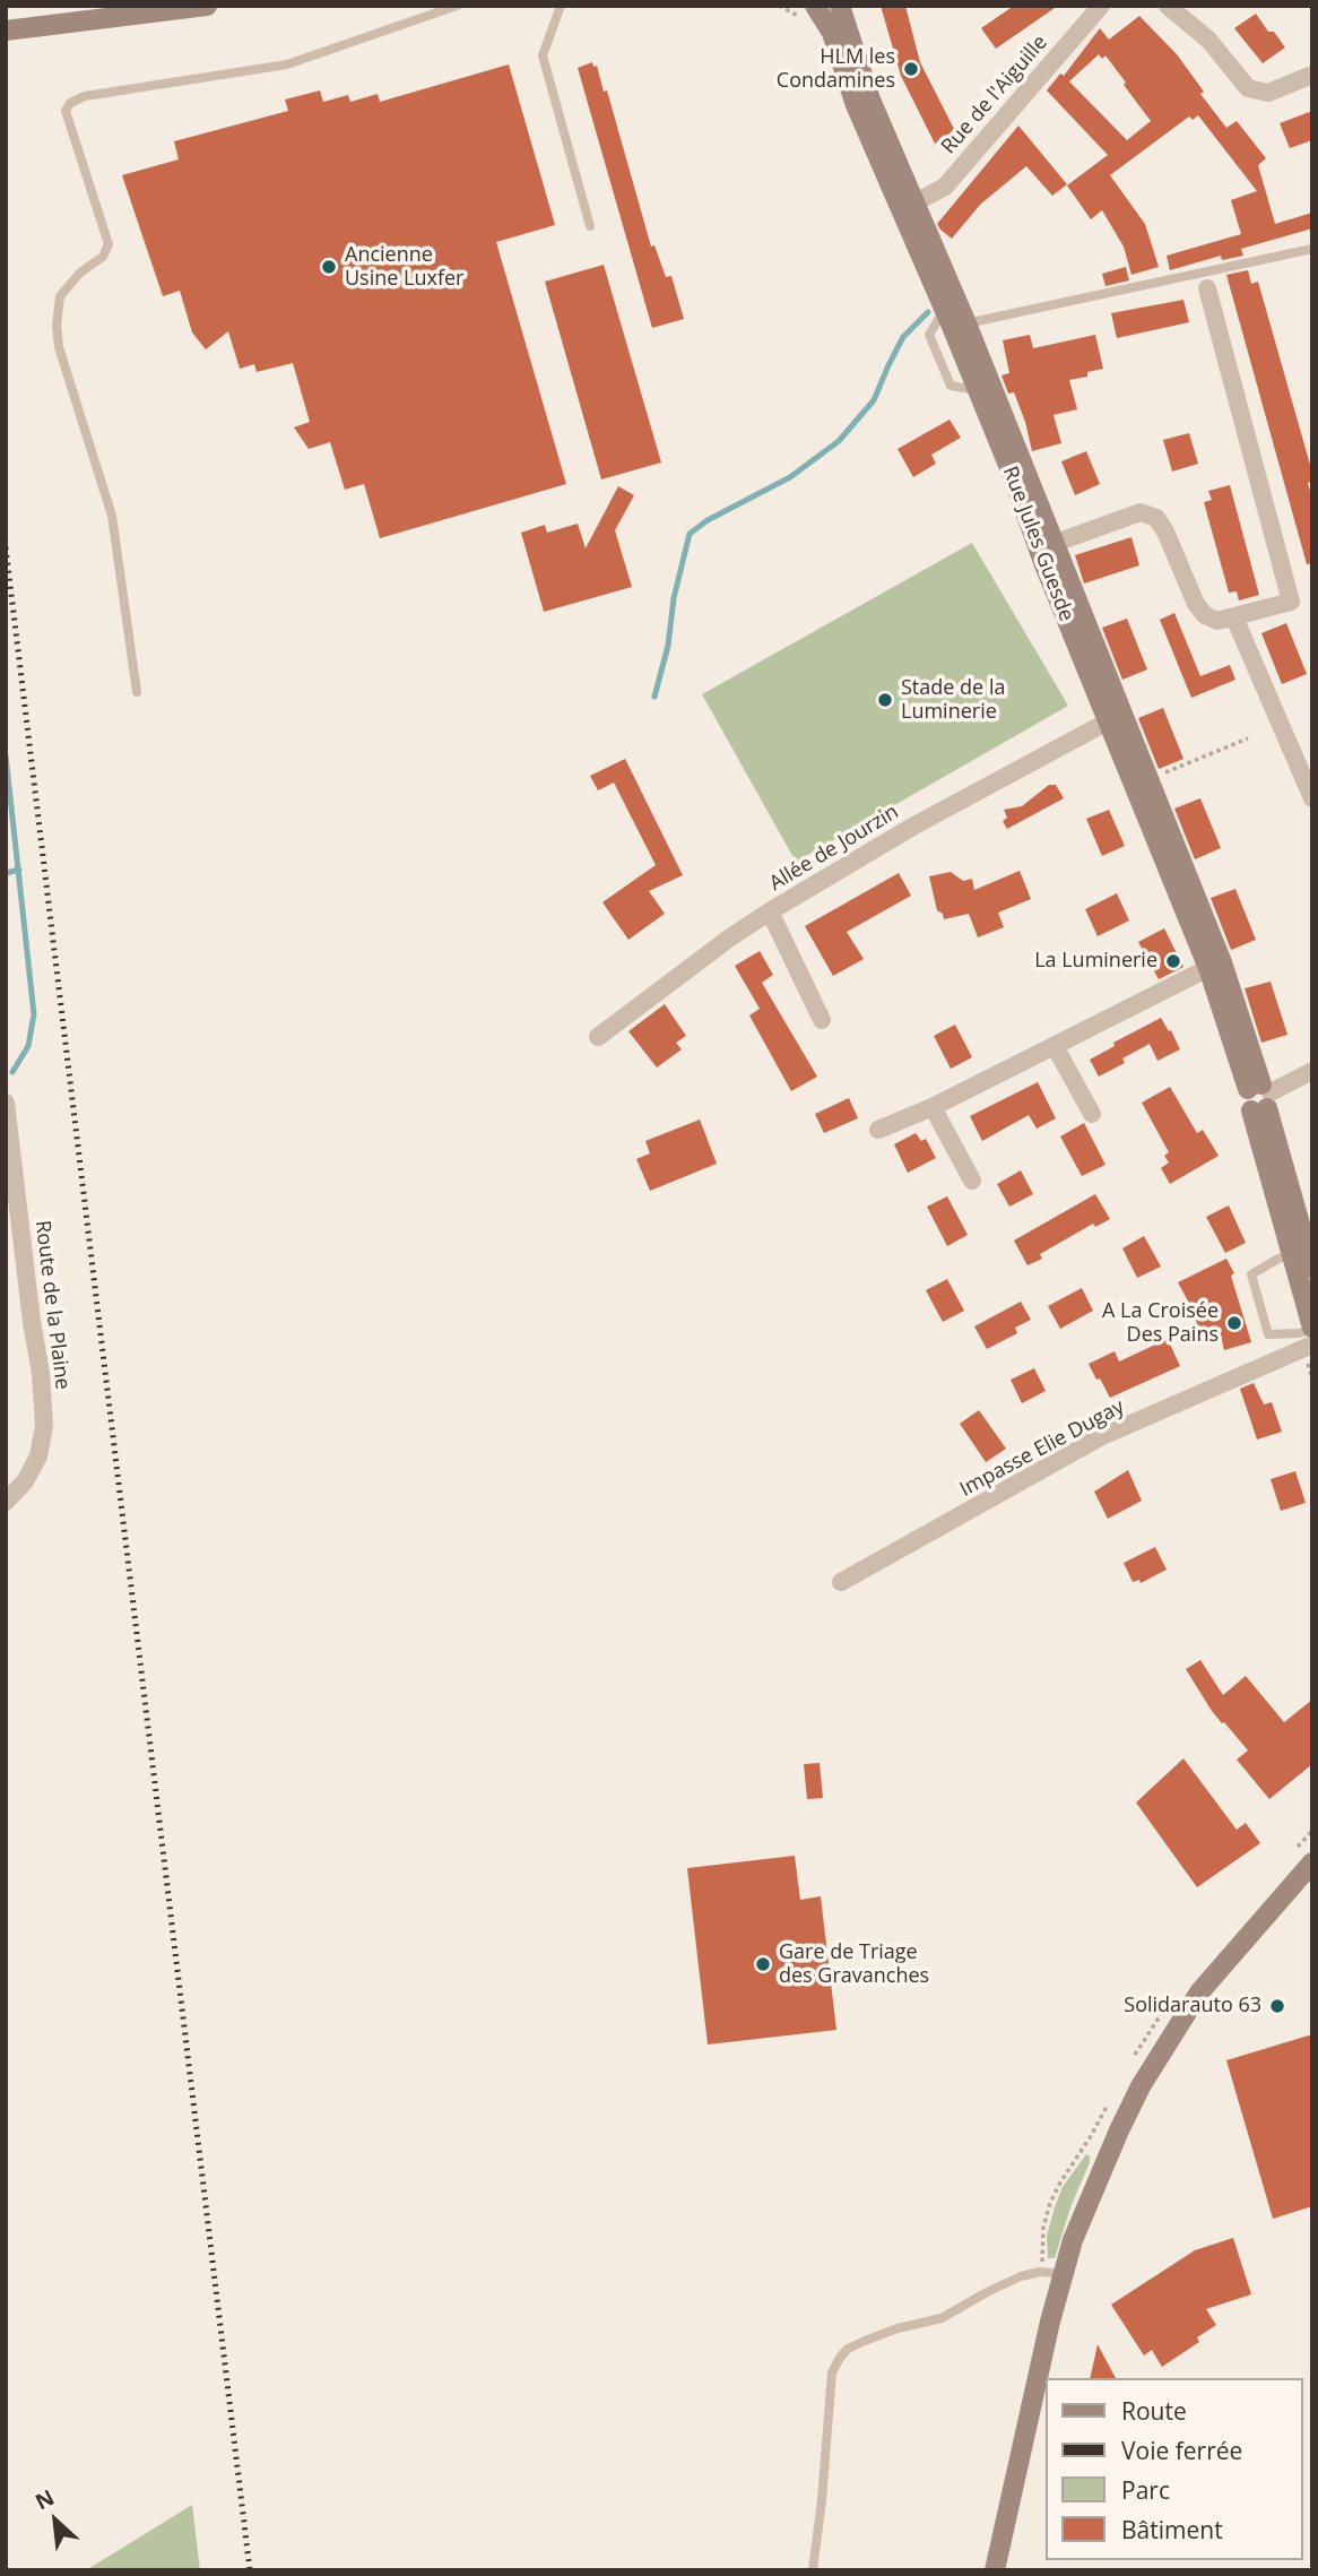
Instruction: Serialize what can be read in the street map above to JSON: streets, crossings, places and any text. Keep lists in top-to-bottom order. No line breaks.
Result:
{"streets":{"main road":["Rue Jules Guesde"],"street":["Rue de l'Aiguille","Allée de Jourzin","Route de la Plaine","Impasse Elie Dugay"]},"crossings":[["Rue de l'Aiguille","Rue Jules Guesde"],["Rue Jules Guesde","Allée de Jourzin"]],"places":["HLM les Condamines","Ancienne Usine Luxfer","Stade de la Luminerie","La Luminerie","A La Croisée Des Pains","Gare de Triage des Gravanches","Solidarauto 63"],"legend":["Route","Voie ferrée","Parc","Bâtiment"],"north":"top left"}
